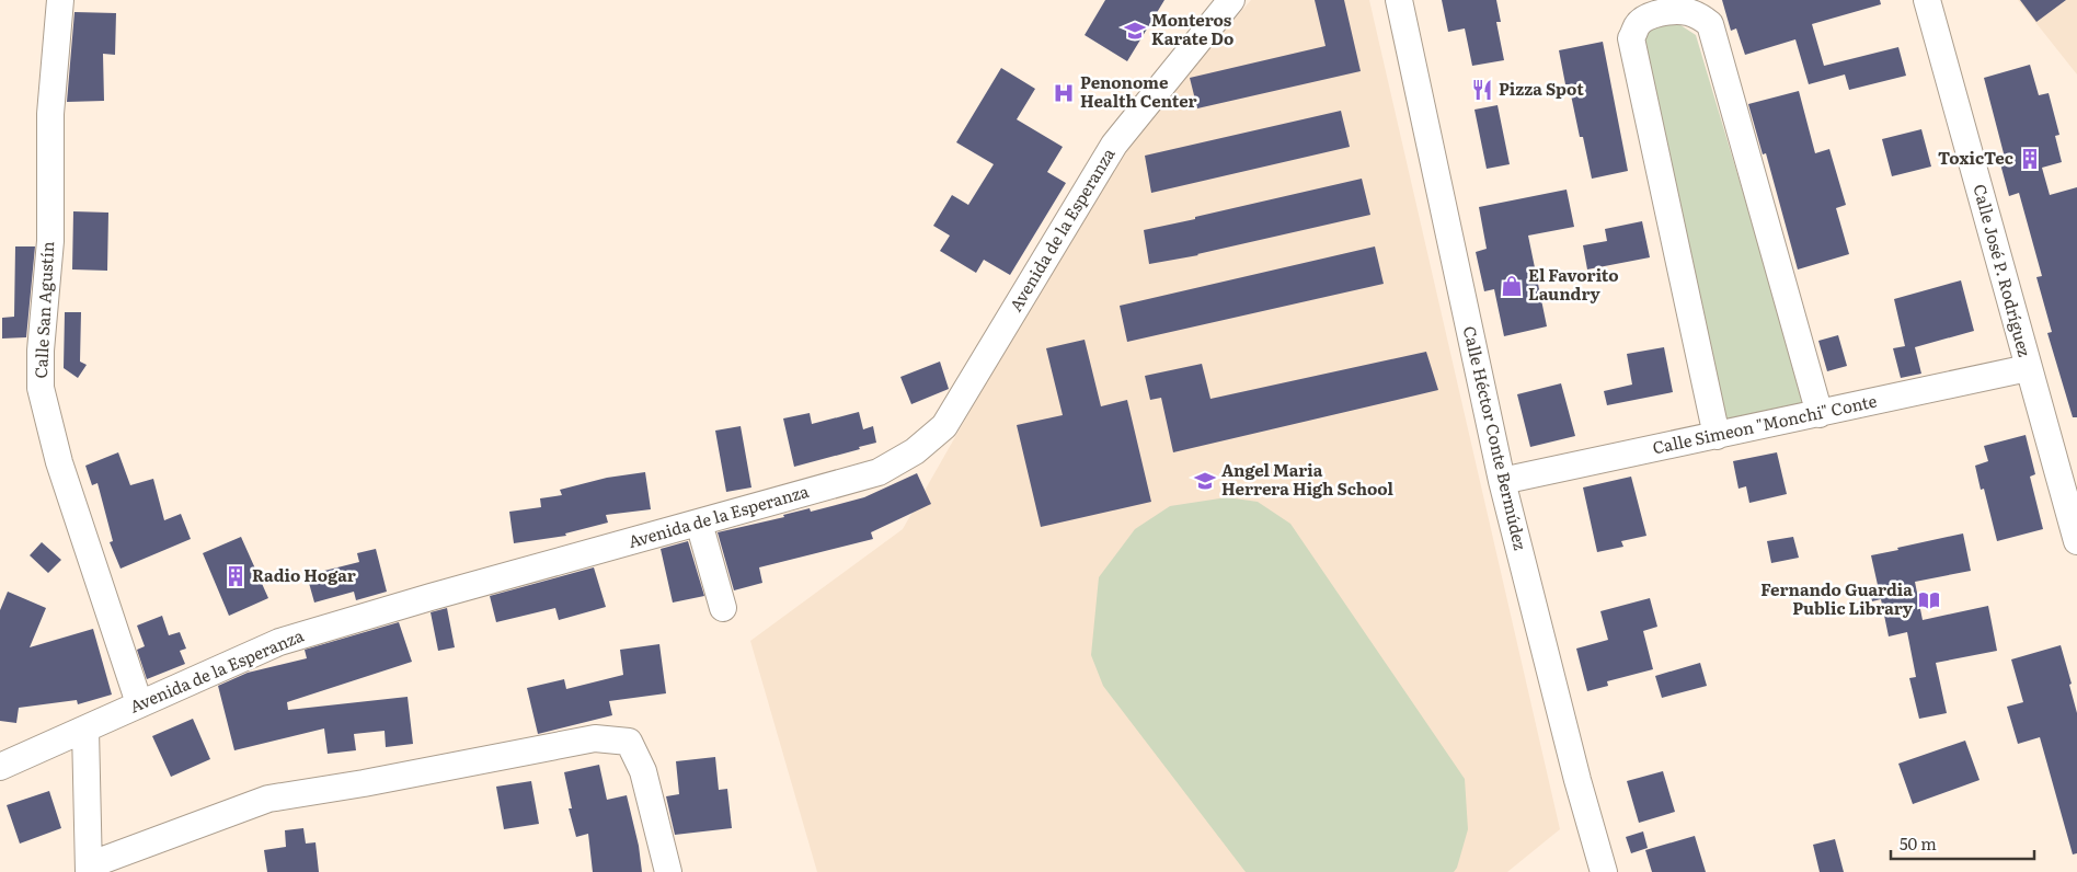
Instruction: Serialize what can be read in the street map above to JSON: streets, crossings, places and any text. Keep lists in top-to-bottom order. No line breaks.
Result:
{"streets":{"street":["Avenida de la Esperanza","Calle José P. Rodríguez","Calle San Agustín","Calle Simeon \"Monchi\" Conte","Calle Héctor Conte Bermúdez"]},"crossings":[["Avenida de la Esperanza","Calle San Agustín"],["Calle José P. Rodríguez","Calle Simeon \"Monchi\" Conte"],["Calle Simeon \"Monchi\" Conte","Calle Héctor Conte Bermúdez"]],"places":{"school or university":["Monteros Karate Do","Angel Maria Herrera High School"],"restaurant":["Pizza Spot"],"hospital":["Penonome Health Center"],"building":["ToxicTec","Radio Hogar"],"shop":["El Favorito Laundry"],"library":["Fernando Guardia Public Library"]},"scale_bar":"50 m"}
